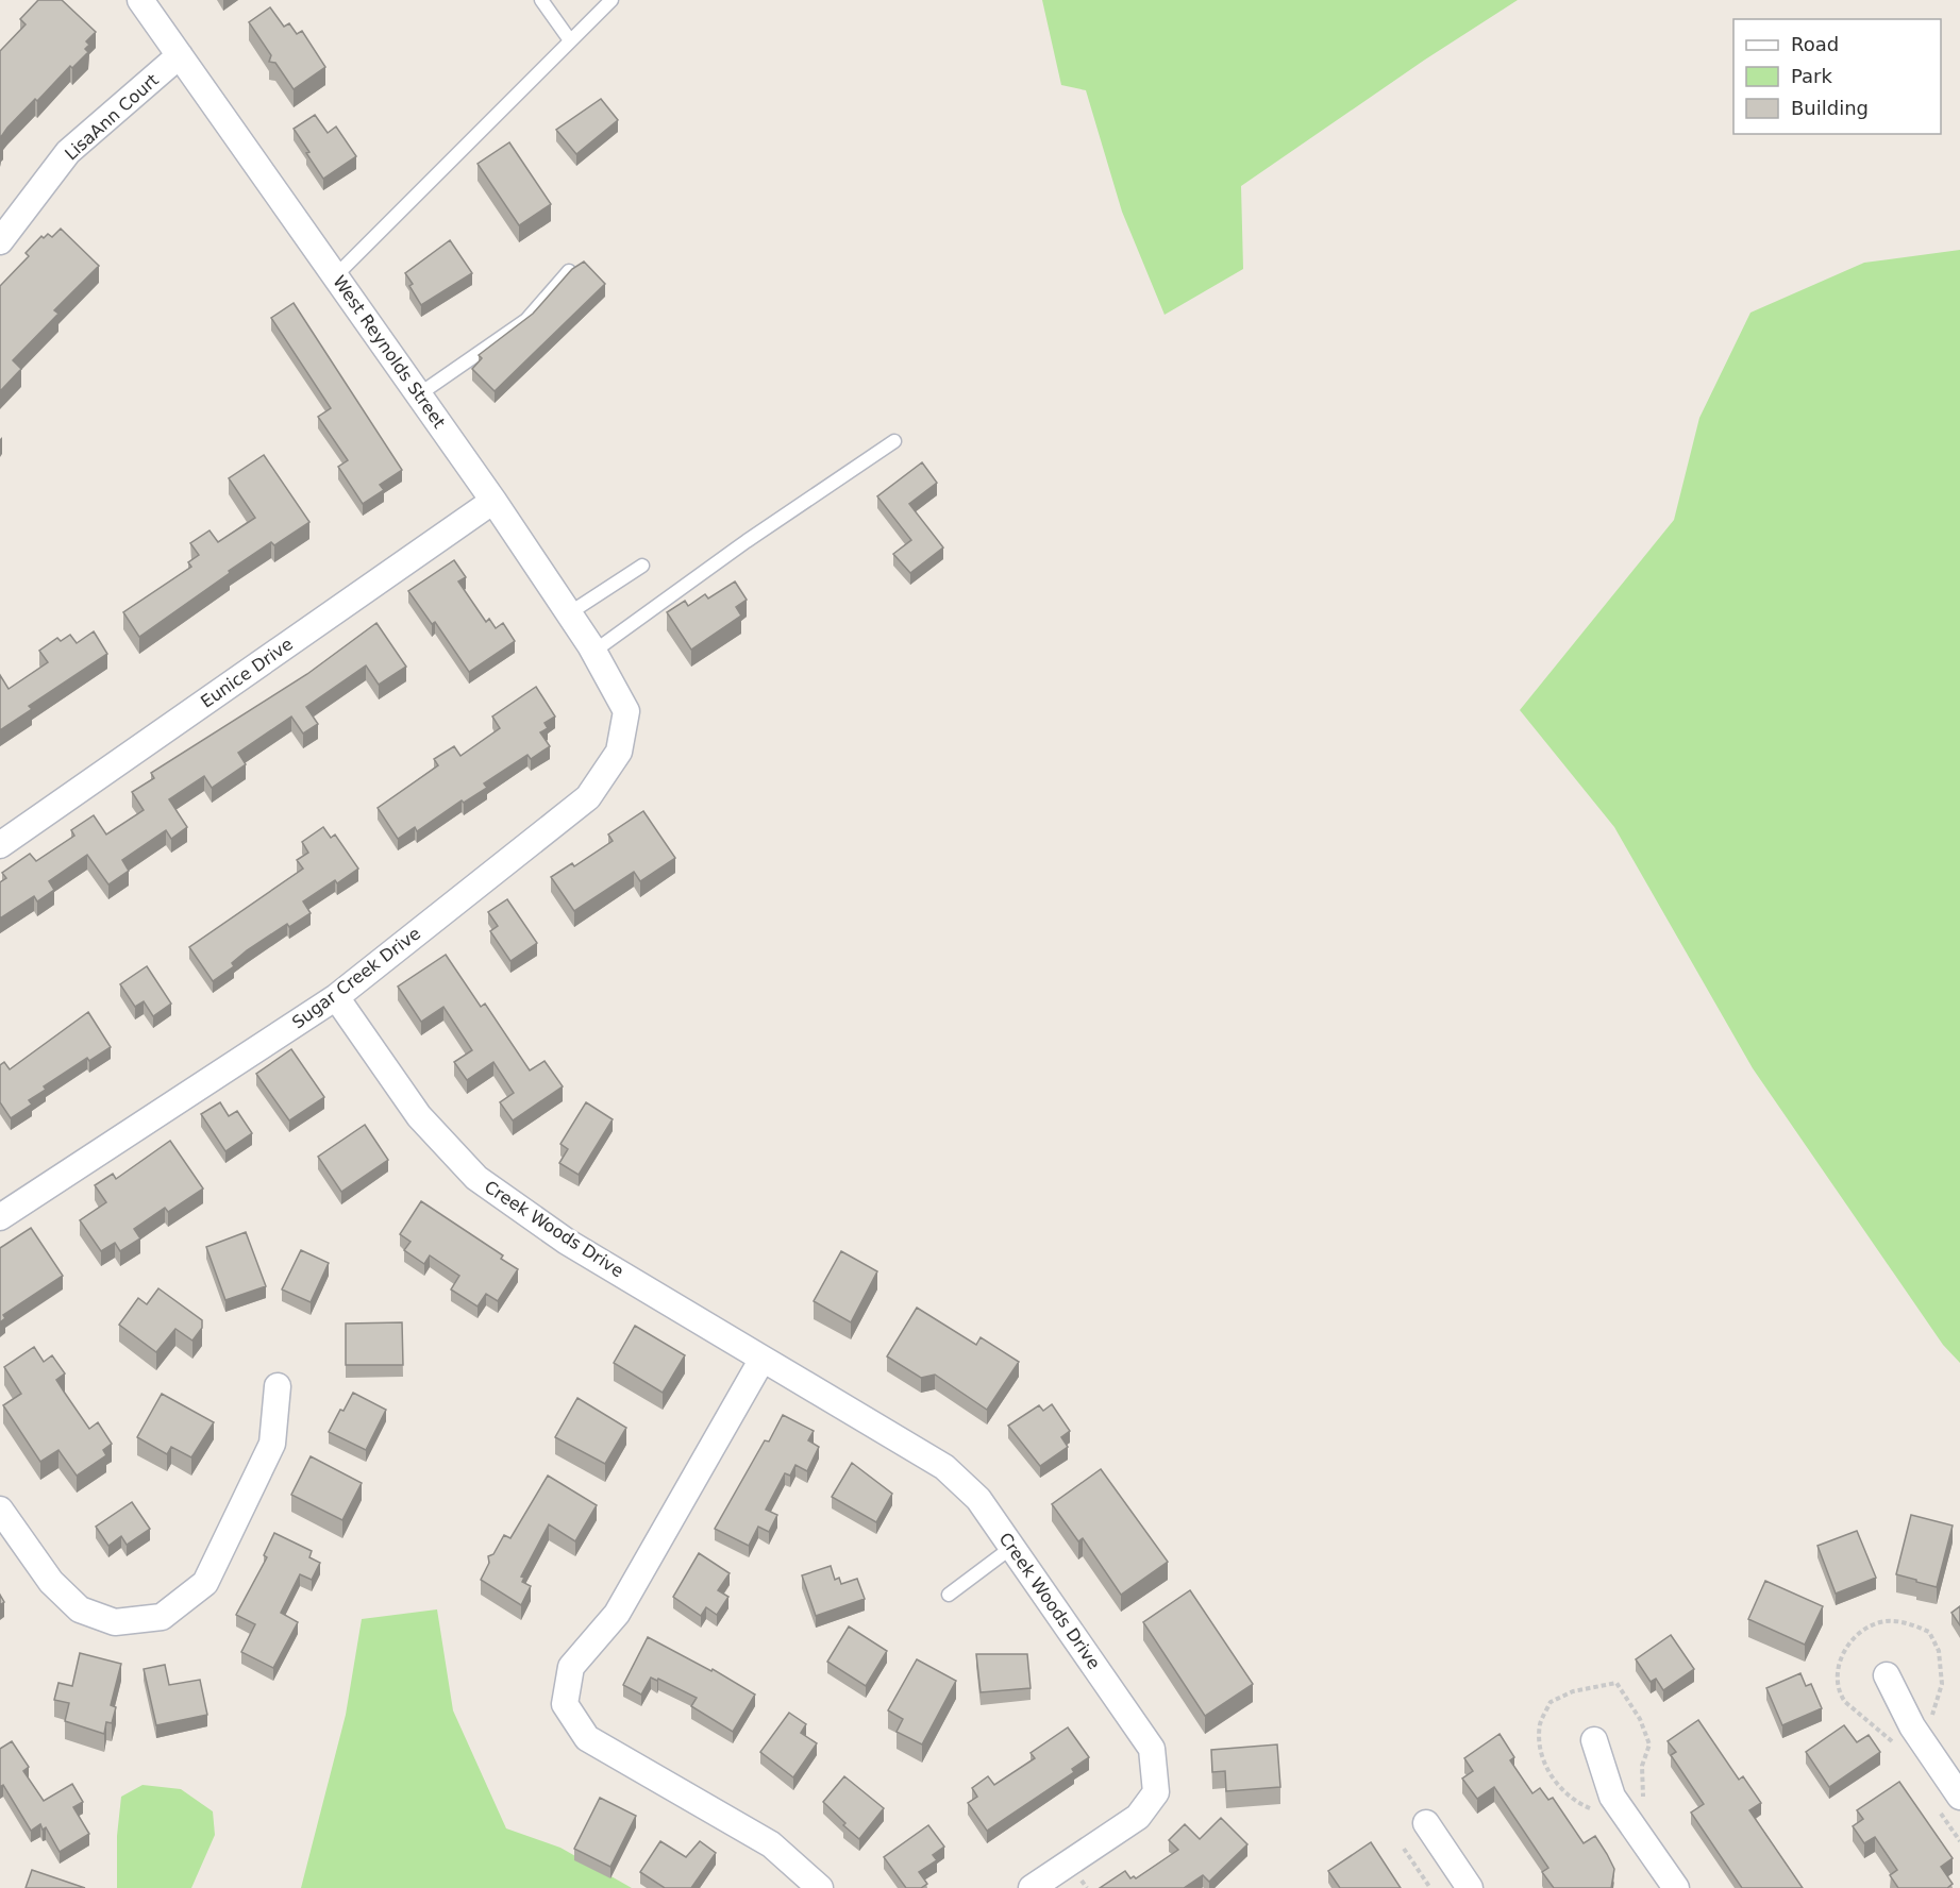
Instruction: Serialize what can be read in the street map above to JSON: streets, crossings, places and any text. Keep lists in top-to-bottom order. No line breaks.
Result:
{"streets":{"street":["LisaAnn Court","West Reynolds Street","Eunice Drive","Sugar Creek Drive","Creek Woods Drive"]},"crossings":[["LisaAnn Court","West Reynolds Street"],["West Reynolds Street","Eunice Drive"],["West Reynolds Street","Sugar Creek Drive"],["Sugar Creek Drive","Creek Woods Drive"]],"legend":["Road","Park","Building"]}
